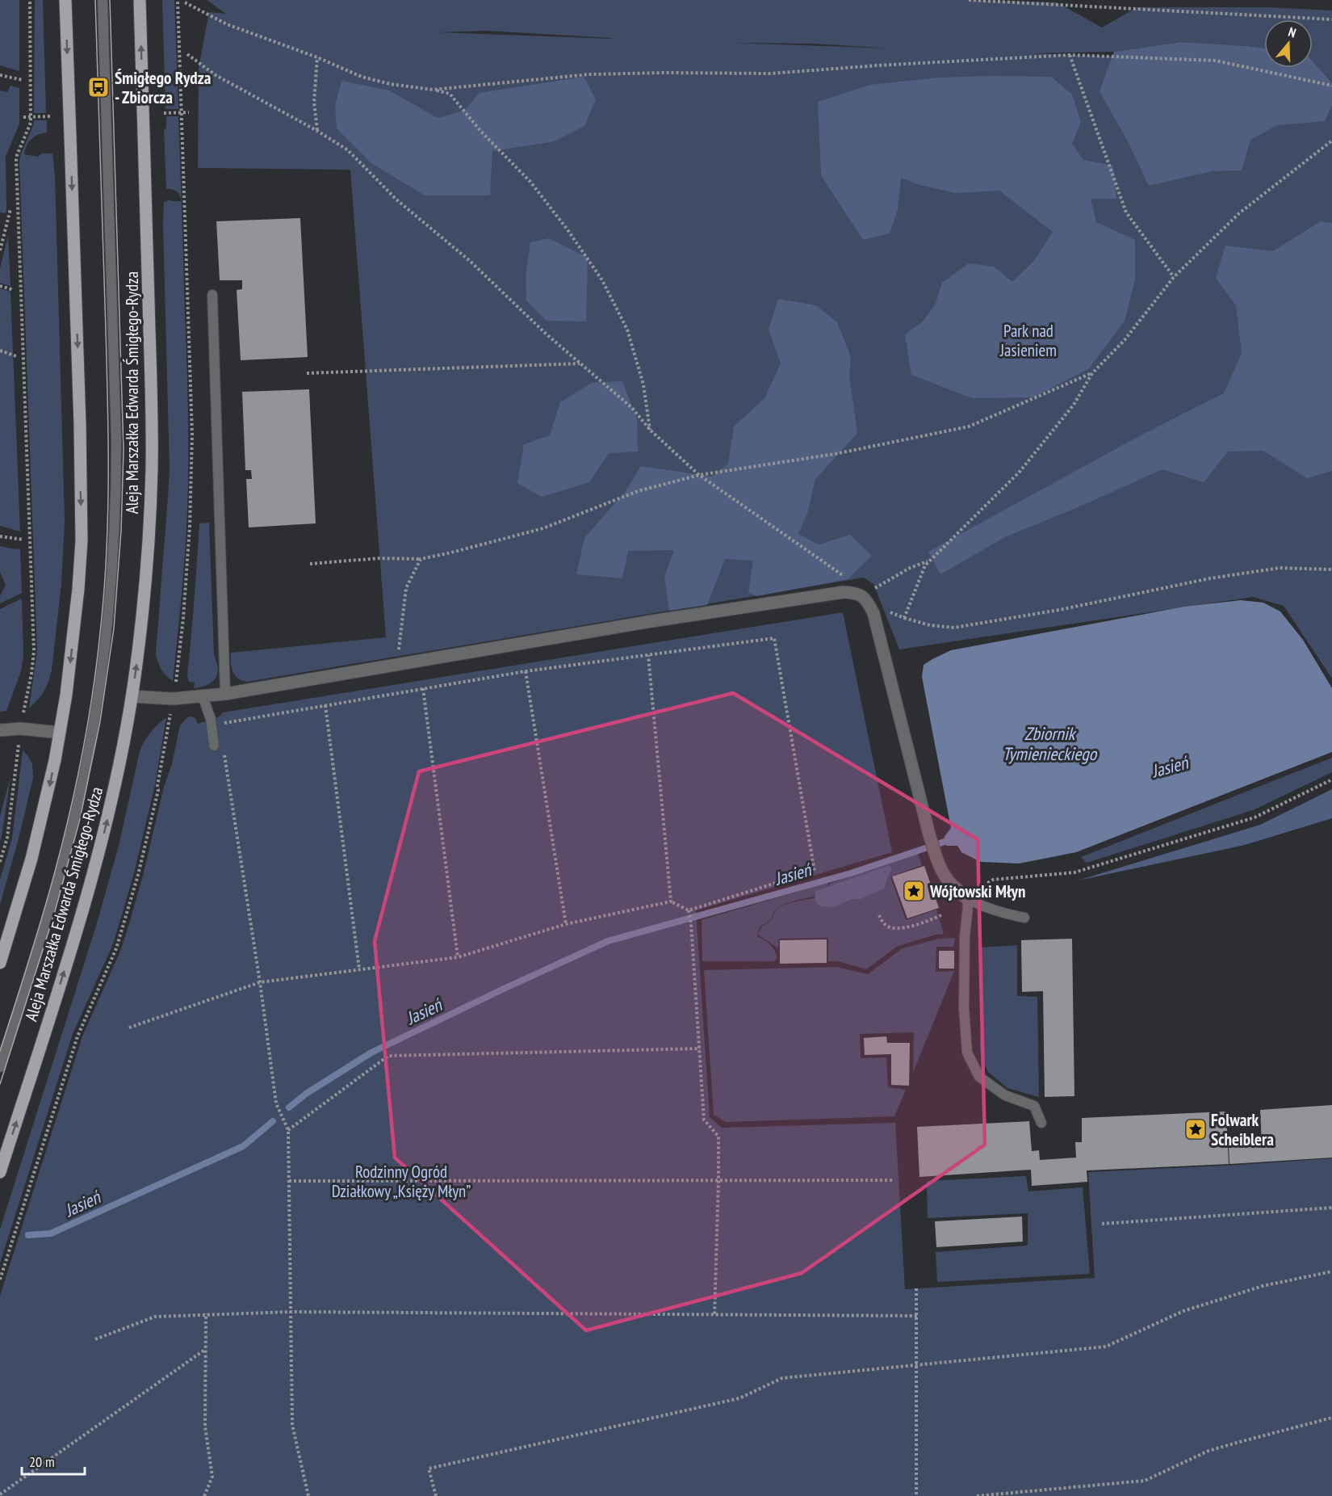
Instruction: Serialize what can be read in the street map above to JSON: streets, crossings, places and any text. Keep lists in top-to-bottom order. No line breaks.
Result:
{"streets":{"main road":["Aleja Marszałka Edwarda Śmigłego-Rydza"]},"water":["Zbiornik Tymienieckiego","Jasień"],"parks":["Park nad Jasieniem","Rodzinny Ogród Działkowy „Księży Młyn”"],"places":{"bus stop":["Śmigłego Rydza - Zbiorcza"],"place":["Wójtowski Młyn","Folwark Scheiblera"]},"scale_bar":"20 m","north":"top"}
